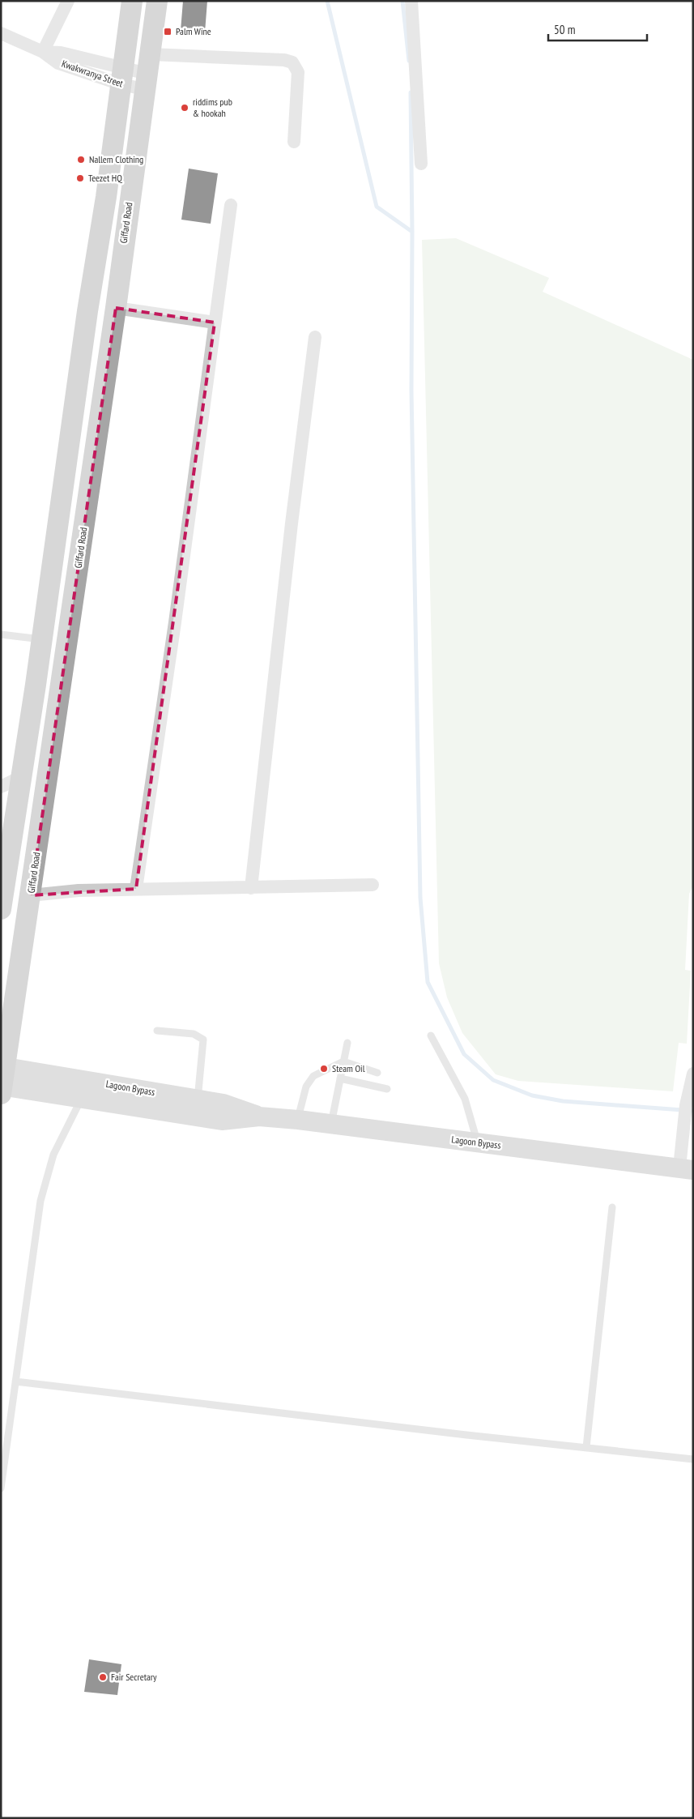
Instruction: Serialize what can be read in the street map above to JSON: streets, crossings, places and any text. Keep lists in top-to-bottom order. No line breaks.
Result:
{"streets":{"main road":["Giffard Road"],"street":["Kwakwranya Street","Lagoon Bypass"]},"crossings":[["Kwakwranya Street","Giffard Road"],["Giffard Road","Lagoon Bypass"]],"places":{"transit":["Palm Wine"],"other":["riddims pub & hookah","Nallem Clothing","Teezet HQ","Steam Oil","Fair Secretary"]},"scale_bar":"50 m"}
